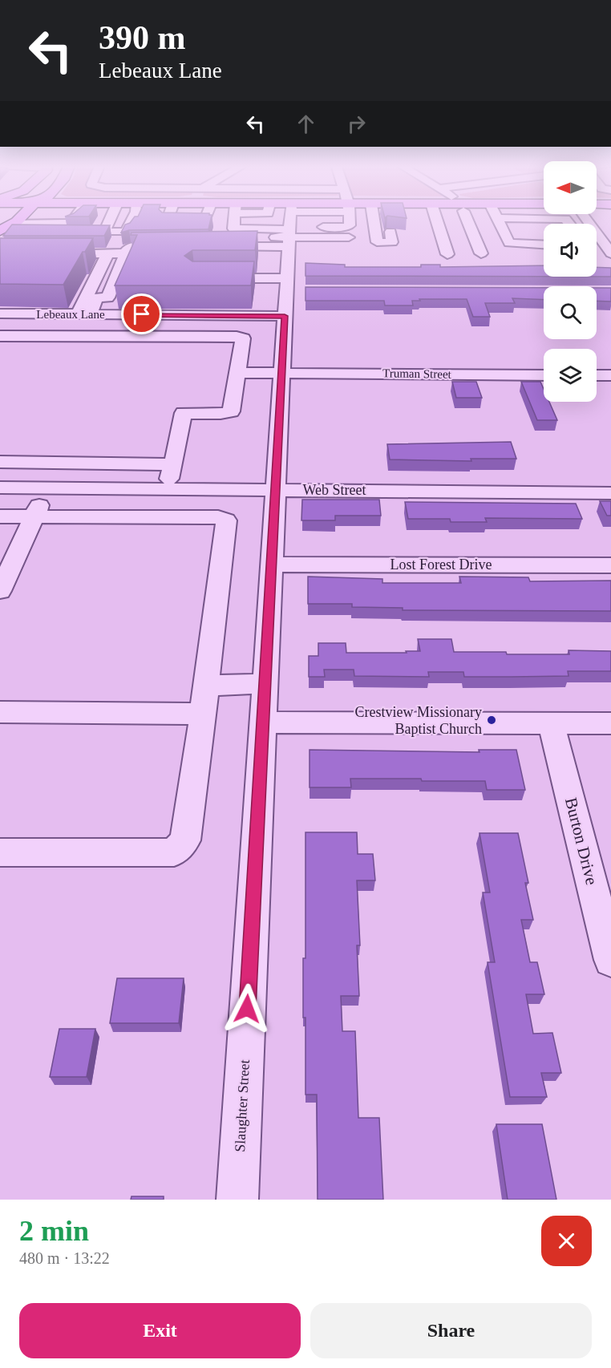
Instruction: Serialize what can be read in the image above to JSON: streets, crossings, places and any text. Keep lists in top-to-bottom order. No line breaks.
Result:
{"streets":{"street":["Lebeaux Lane","Truman Street","Web Street","Lost Forest Drive","Burton Drive","Slaughter Street"]},"crossings":[["Lebeaux Lane","Slaughter Street"],["Truman Street","Slaughter Street"],["Web Street","Slaughter Street"],["Lost Forest Drive","Slaughter Street"]],"places":["Crestview Missionary Baptist Church"],"north":"left","page":{"turn":["390 m","Lebeaux Lane"],"heading":["2 min","480 m · 13:22"],"buttons":["Exit","Share"]}}
